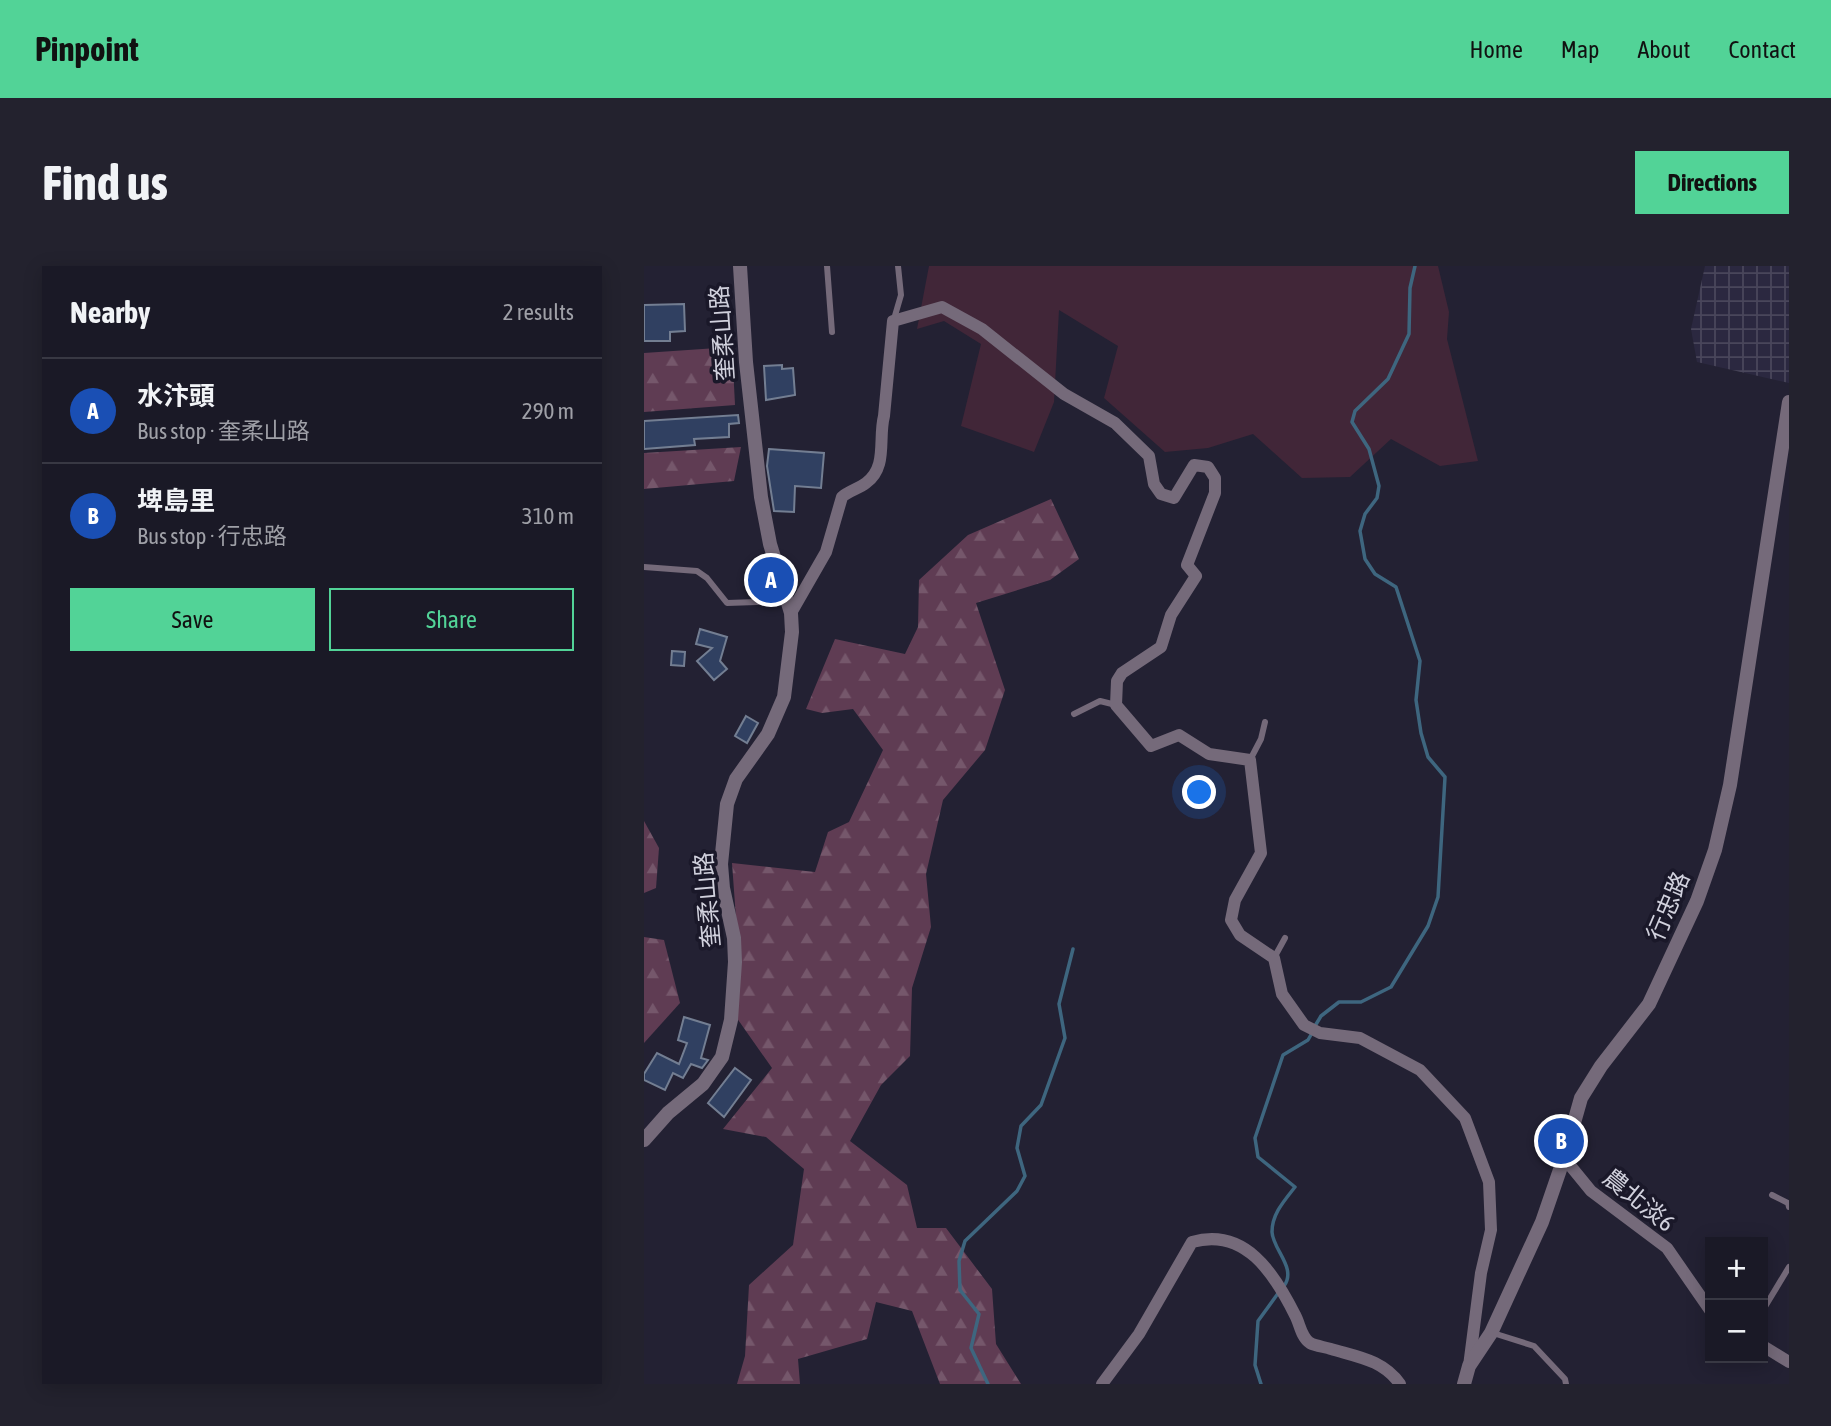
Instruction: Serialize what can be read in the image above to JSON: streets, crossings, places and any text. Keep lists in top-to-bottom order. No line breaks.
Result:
{"streets":{"street":["奎柔山路","行忠路","農北淡6"]},"crossings":[["行忠路","農北淡6"]],"page":{"header":"Pinpoint","nav":["Home","Map","About","Contact"],"buttons":["Directions",["Save","Share"]],"title":"Find us","heading":["Nearby","2 results"],"list":[{"mark":"A","name":"水汴頭","note":"Bus stop · 奎柔山路","value":"290 m"},{"mark":"B","name":"埤島里","note":"Bus stop · 行忠路","value":"310 m"}],"pins":["A","B"],"map_buttons":["+","−"]}}
